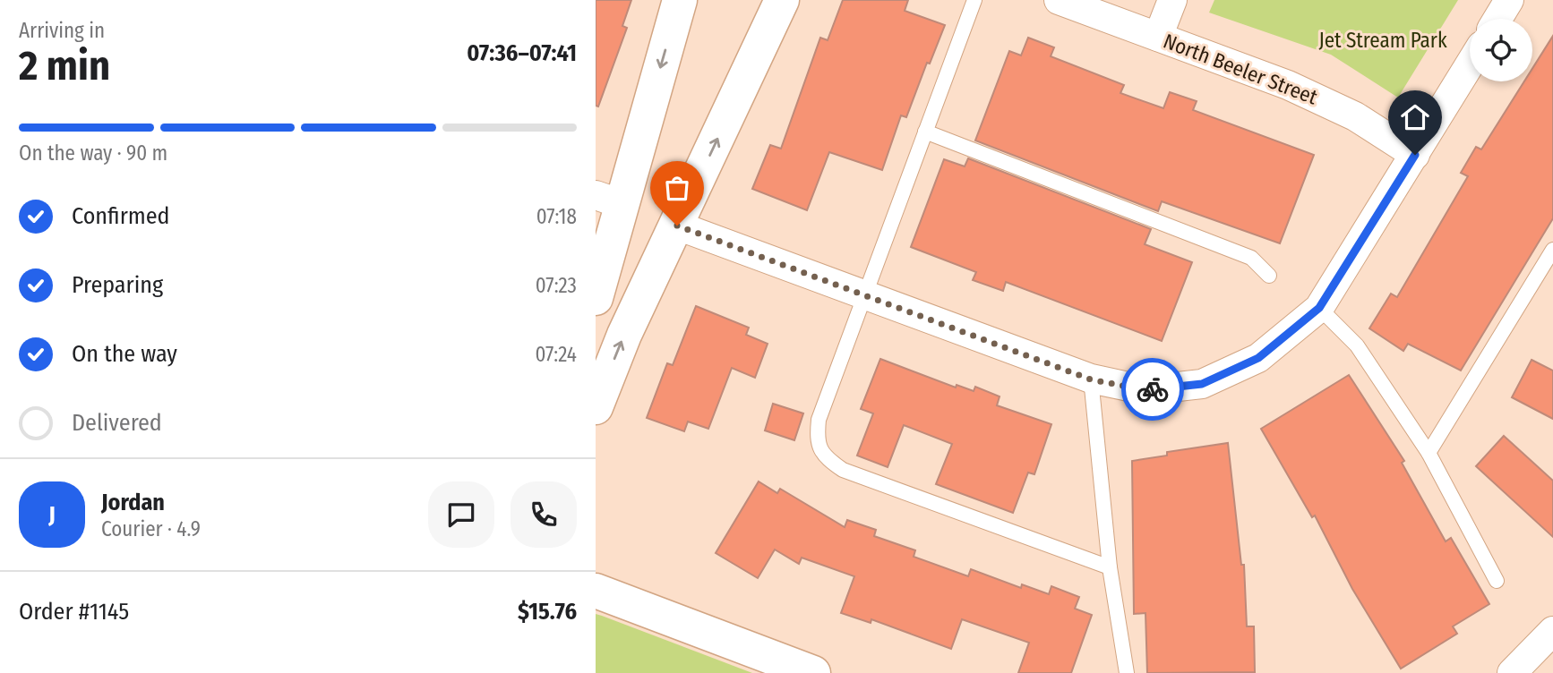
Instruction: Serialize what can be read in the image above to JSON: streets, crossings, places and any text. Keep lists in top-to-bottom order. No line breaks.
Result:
{"streets":{"street":["North Beeler Street"]},"parks":["Jet Stream Park"],"page":{"heading":["2 min","Arriving in","07:36–07:41"],"panel":["Jordan","Courier · 4.9","Order #1145","$15.76"],"bar":"On the way · 90 m","list":[["Confirmed","07:18"],["Preparing","07:23"],["On the way","07:24"],"Delivered"],"round":"J"}}
